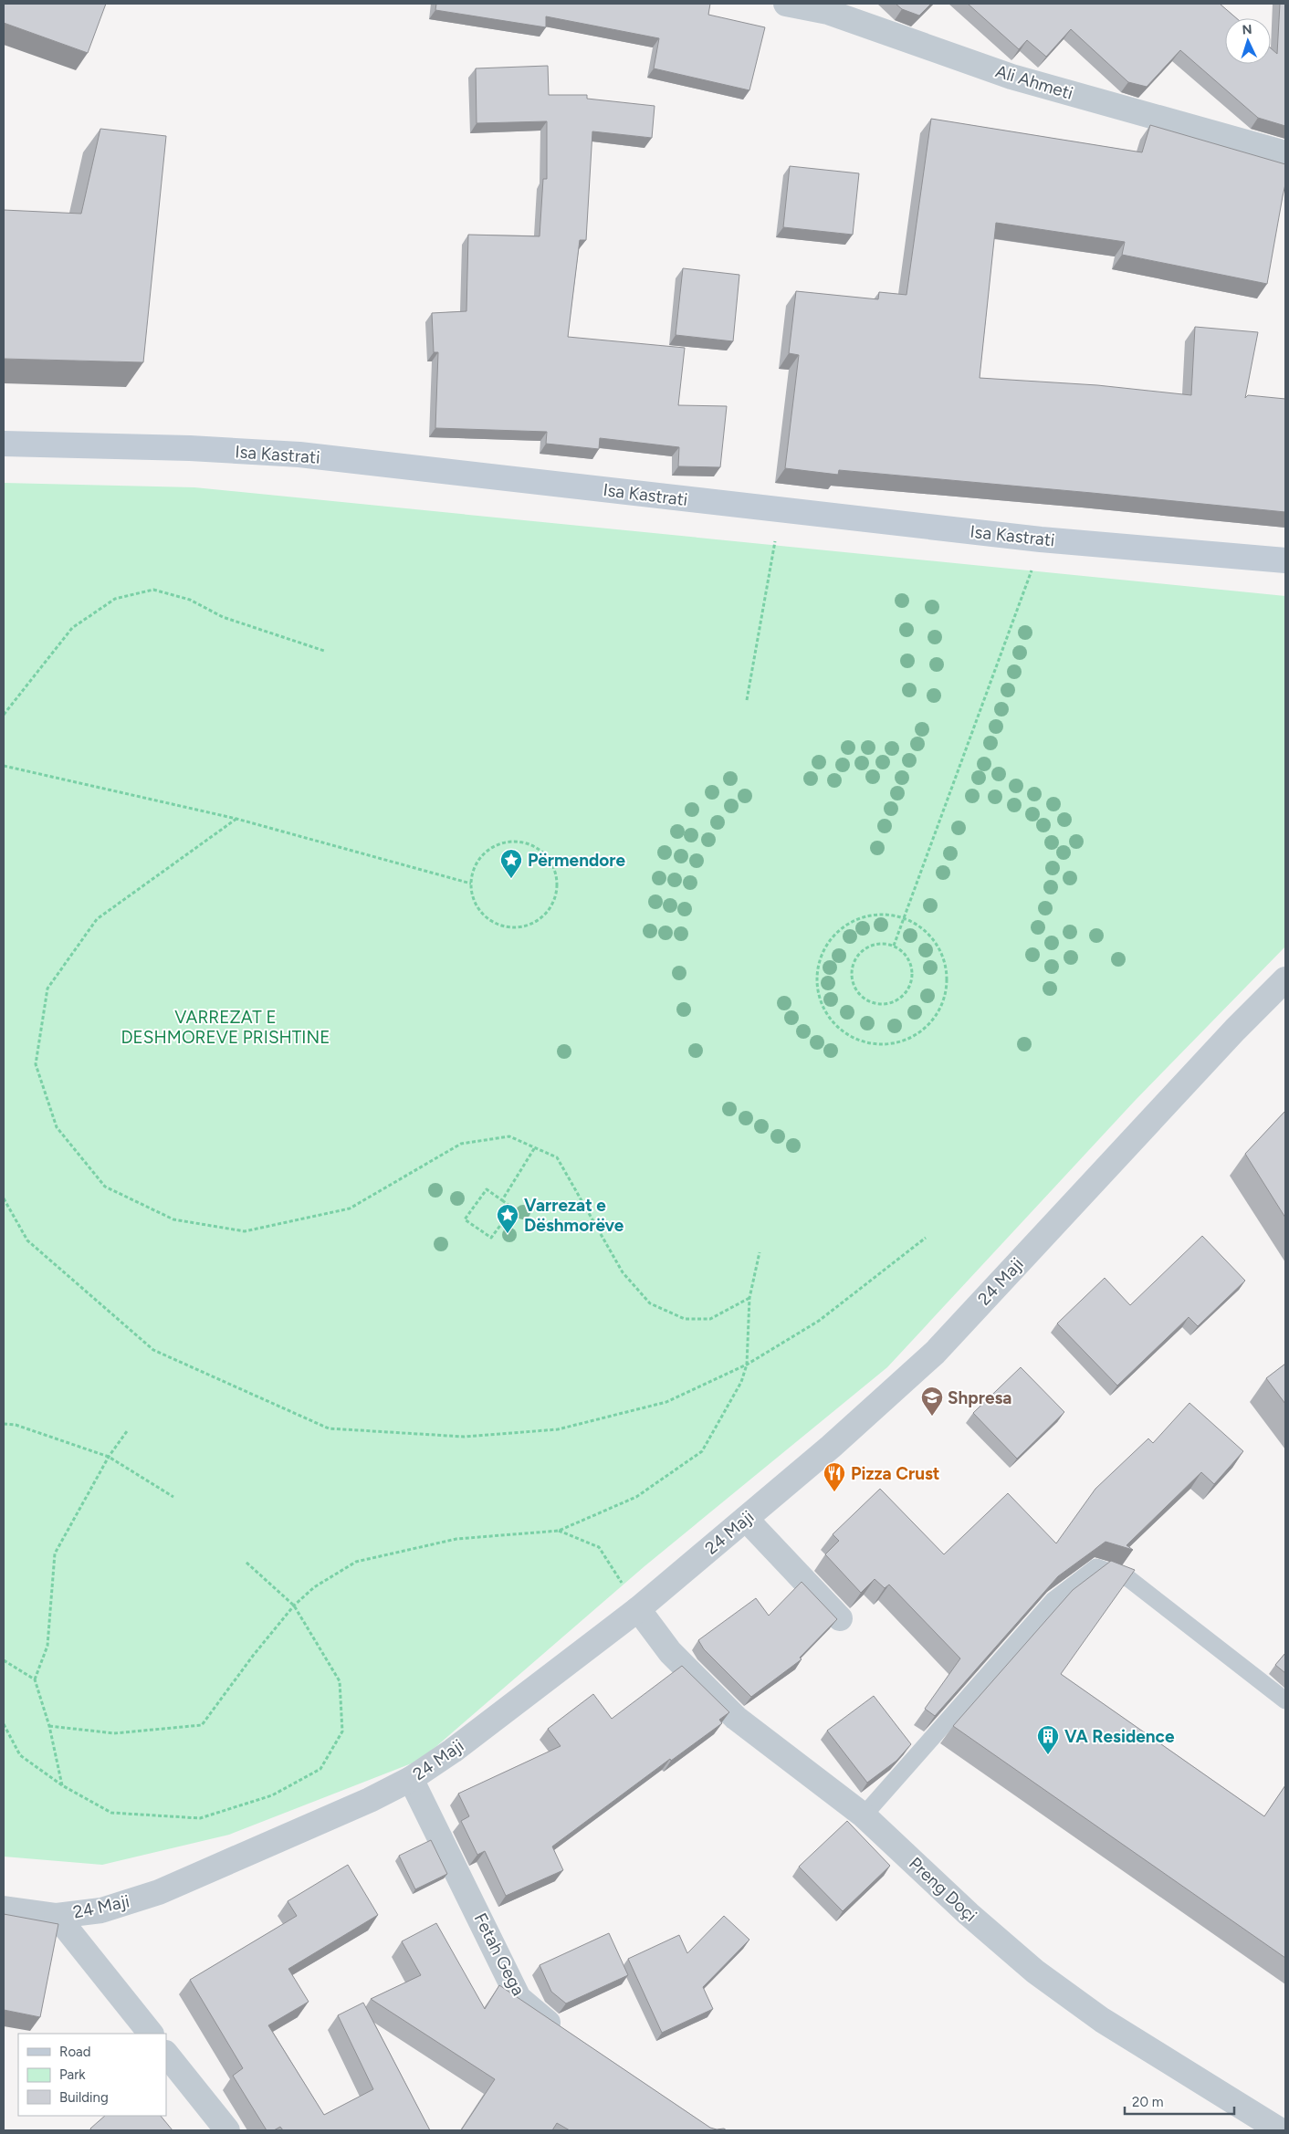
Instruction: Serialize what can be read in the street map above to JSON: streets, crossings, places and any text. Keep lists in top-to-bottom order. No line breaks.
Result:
{"streets":{"street":["Ali Ahmeti","Isa Kastrati","24 Maji","Preng Doçi","Fetah Gega"]},"crossings":[["24 Maji","Preng Doçi"],["24 Maji","Fetah Gega"]],"parks":["VARREZAT E DESHMOREVE PRISHTINE"],"places":{"place":["Përmendore","Varrezat e Dëshmorëve"],"school or university":["Shpresa"],"restaurant":["Pizza Crust"],"building":["VA Residence"]},"legend":["Road","Park","Building"],"scale_bar":"20 m","north":"top"}
